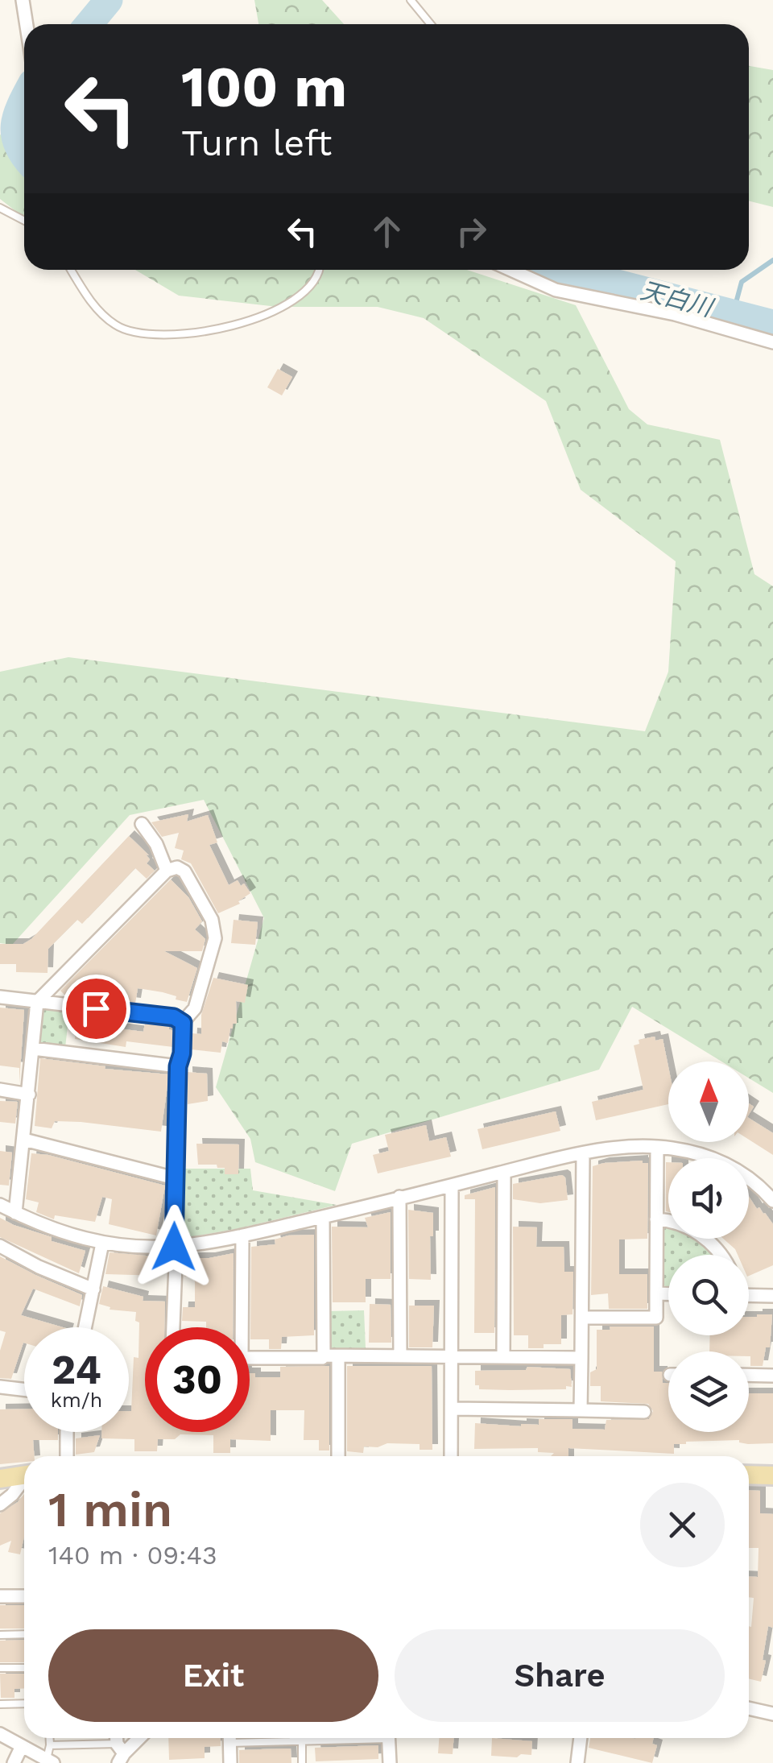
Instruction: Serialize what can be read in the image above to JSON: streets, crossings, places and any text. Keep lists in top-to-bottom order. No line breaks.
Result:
{"water":["天白川"],"north":"top","page":{"turn":["100 m","Turn left"],"speed":"24 km/h","limit":"30","heading":["1 min","140 m · 09:43"],"buttons":["Exit","Share"]}}
